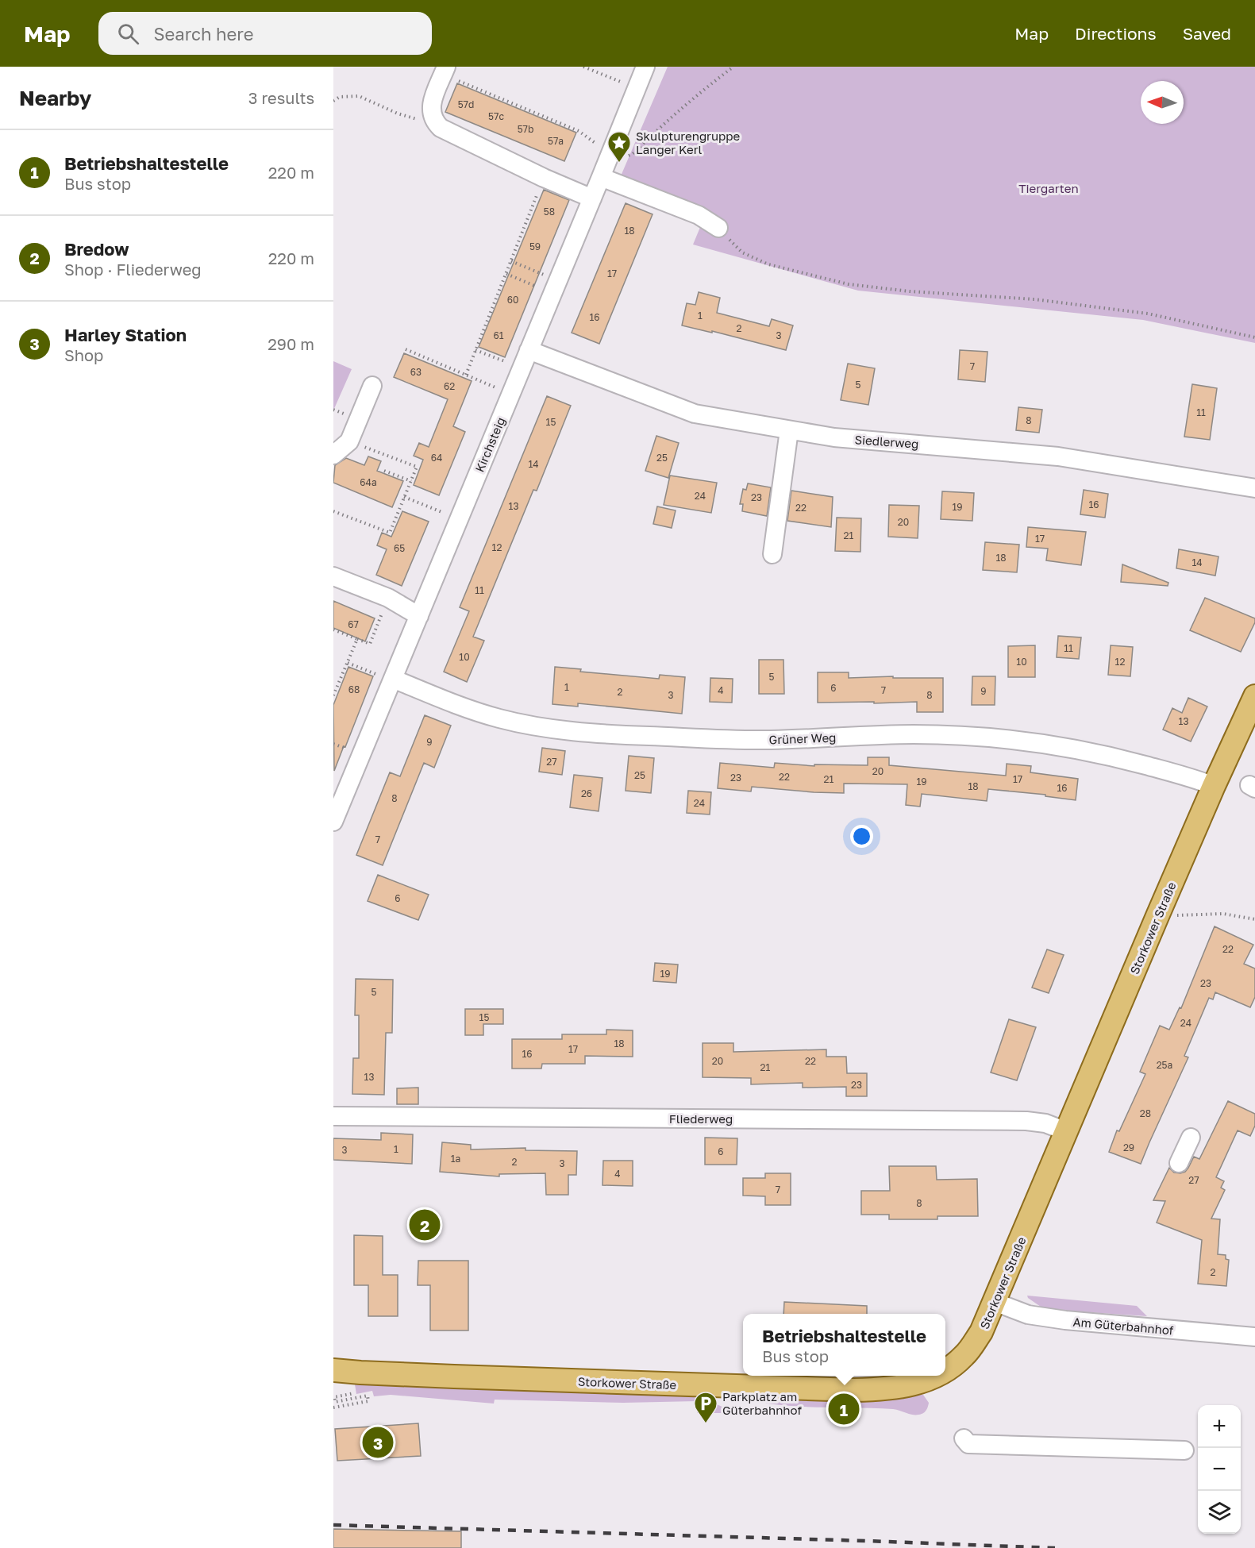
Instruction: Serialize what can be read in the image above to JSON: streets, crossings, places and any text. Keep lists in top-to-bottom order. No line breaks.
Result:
{"streets":{"main road":["Storkower Straße"],"street":["Siedlerweg","Kirchsteig","Grüner Weg","Fliederweg","Am Güterbahnhof"]},"crossings":[["Siedlerweg","Kirchsteig"],["Kirchsteig","Grüner Weg"],["Grüner Weg","Storkower Straße"],["Storkower Straße","Fliederweg"],["Storkower Straße","Am Güterbahnhof"]],"parks":["Tiergarten"],"places":{"place":["Skulpturengruppe Langer Kerl"],"parking":["Parkplatz am Güterbahnhof"]},"house_numbers":["57d","57c","57b","57a","58","18","59","17","60","1","16","2","61","3","7","63","5","62","11","8","15","64","25","14","64a","24","23","16","13","19","22","20","21","17","12","65","18","14","11","67","11","10","10","12","5","1","6","68","4","7","9","2","3","8","13","9","27","20","25","22","23","21","17","19","18","16","26","8","24","7","6","22","19","23","5","15","24","18","17","16","20","22","25a","21","13","23","28","29","1","3","6","1a","2","3","4","27","7","8","2"],"north":"left","page":{"header":"Map","search":"Search here","nav":["Map","Directions","Saved"],"heading":["Nearby","3 results"],"list":[{"mark":"1","name":"Betriebshaltestelle","note":"Bus stop","value":"220 m"},{"mark":"2","name":"Bredow","note":"Shop · Fliederweg","value":"220 m"},{"mark":"3","name":"Harley Station","note":"Shop","value":"290 m"}],"pins":["2","1","3"],"popup":["Betriebshaltestelle","Bus stop"],"map_buttons":["+","−"]}}
